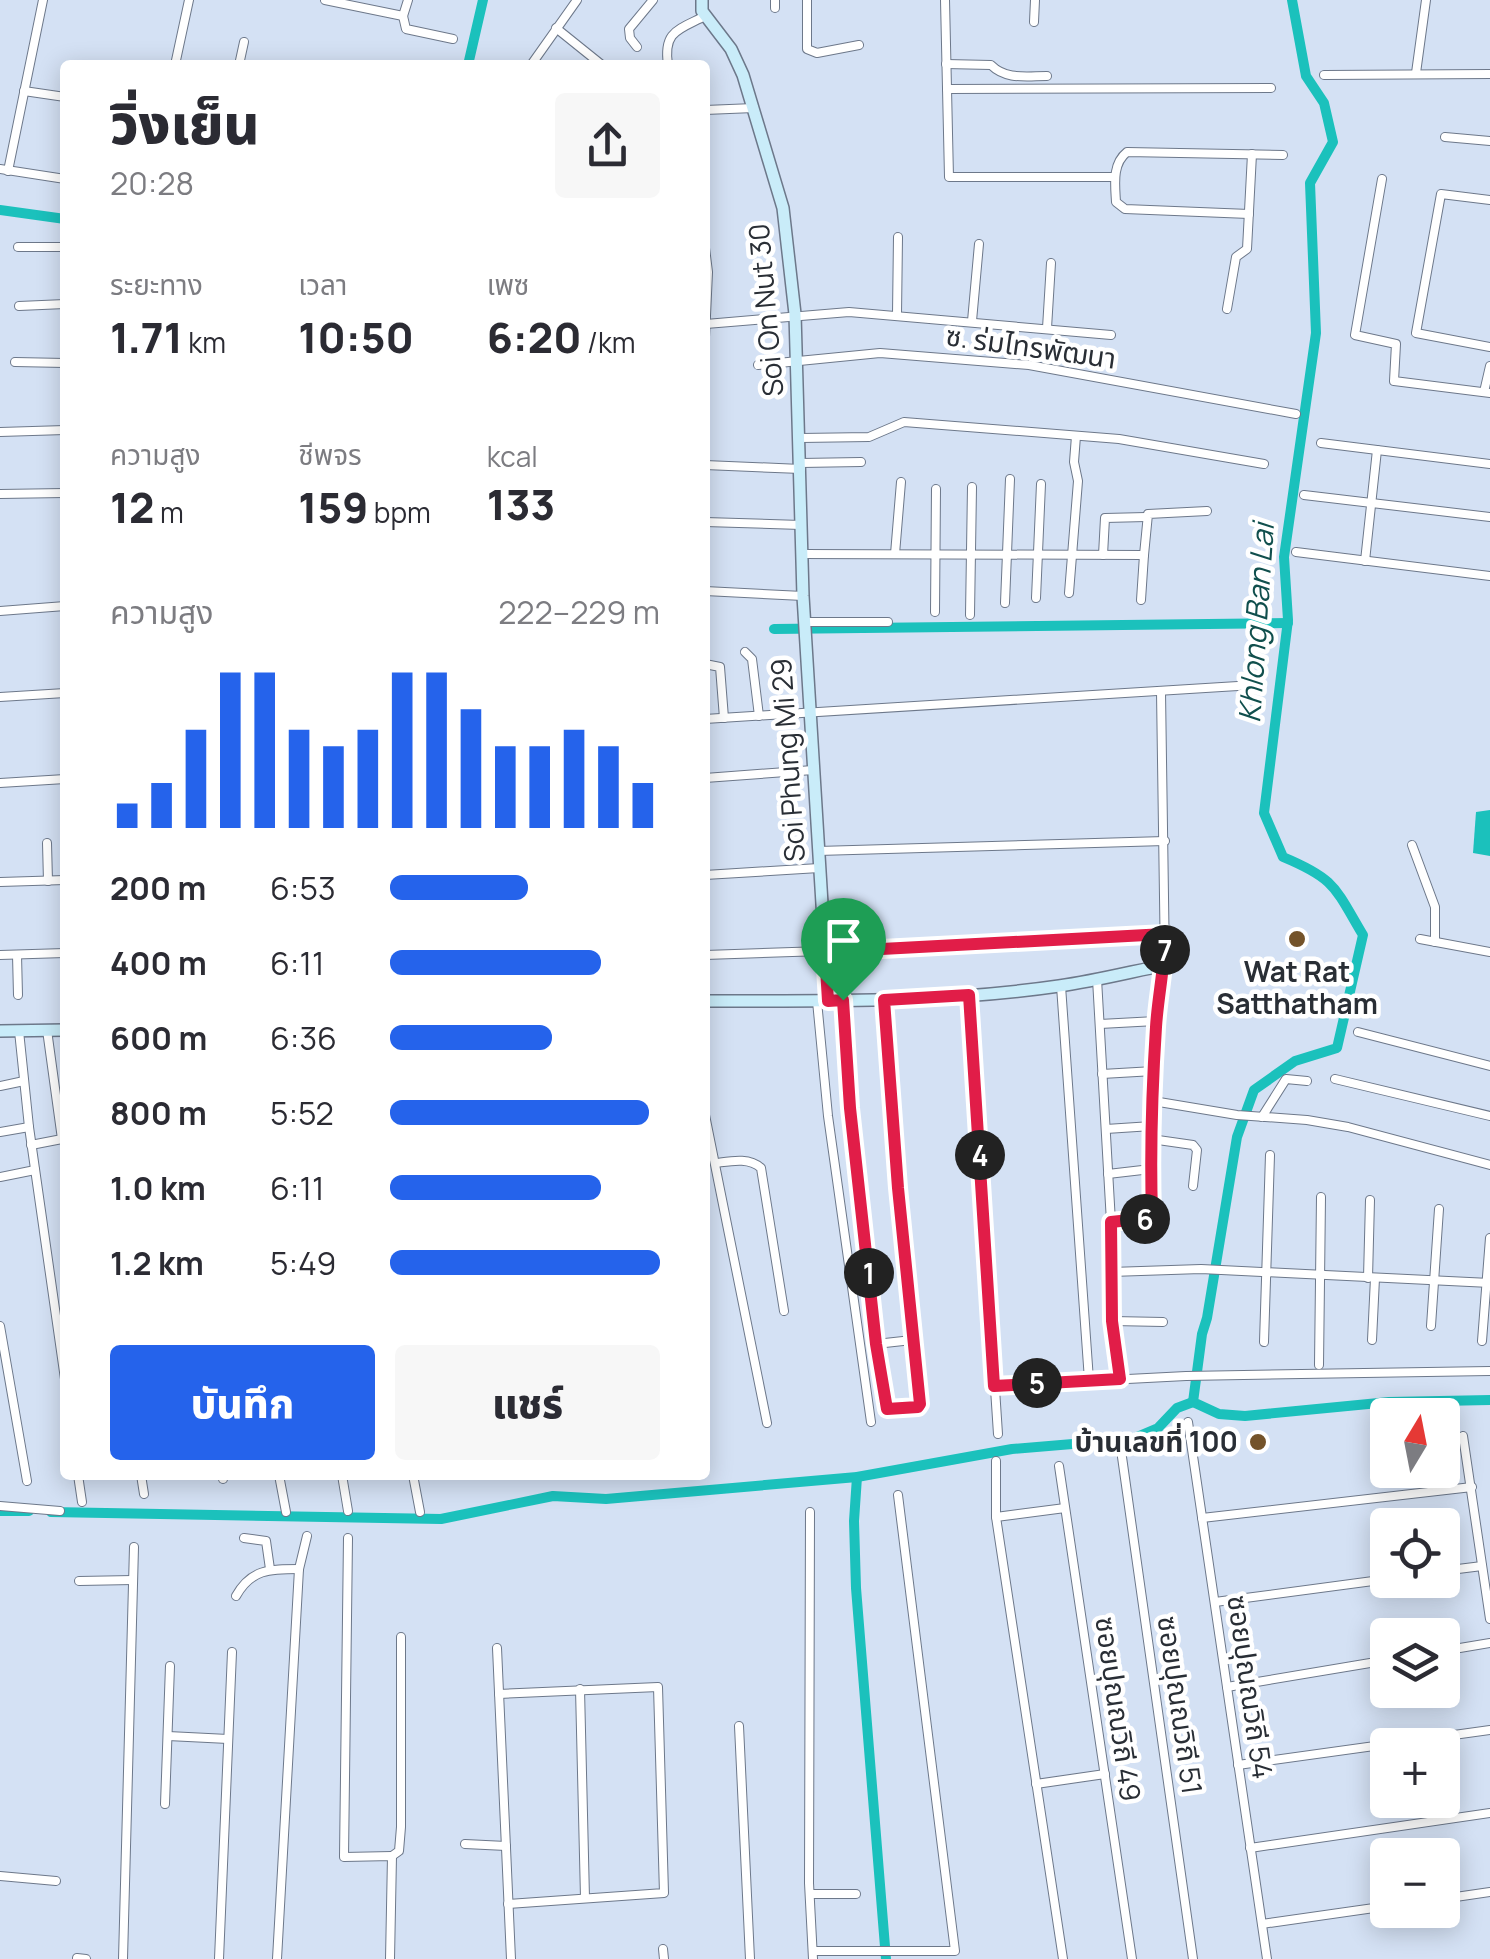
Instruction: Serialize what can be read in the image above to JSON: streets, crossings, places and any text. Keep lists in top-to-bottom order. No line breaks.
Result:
{"streets":{"street":["Soi On Nut 30","ซ. ร่มไทรพัฒนา","Soi Phung Mi 29","ซอยปุณณวิถี 54","ซอยปุณณวิถี 51","ซอยปุณณวิถี 49"]},"crossings":[["Soi On Nut 30","ซ. ร่มไทรพัฒนา"],["Soi On Nut 30","Soi Phung Mi 29"]],"water":["Khlong Ban Lai"],"places":["Wat Rat Satthatham","บ้านเลขที่ 100"],"north":"top","page":{"heading":["วิ่งเย็น","20:28"],"stats":[["ระยะทาง","1.71 km"],["เวลา","10:50"],["เพซ","6:20 /km"],["ความสูง","12 m"],["ชีพจร","159 bpm"],["kcal","133"]],"chart":["ความสูง","222–229 m"],"list":[{"name":"200 m","note":"6:53"},{"name":"400 m","note":"6:11"},{"name":"600 m","note":"6:36"},{"name":"800 m","note":"5:52"},{"name":"1.0 km","note":"6:11"},{"name":"1.2 km","note":"5:49"}],"pins":["7","4","6","1","5"],"buttons":["บันทึก","แชร์"],"map_buttons":["+","−"]}}
